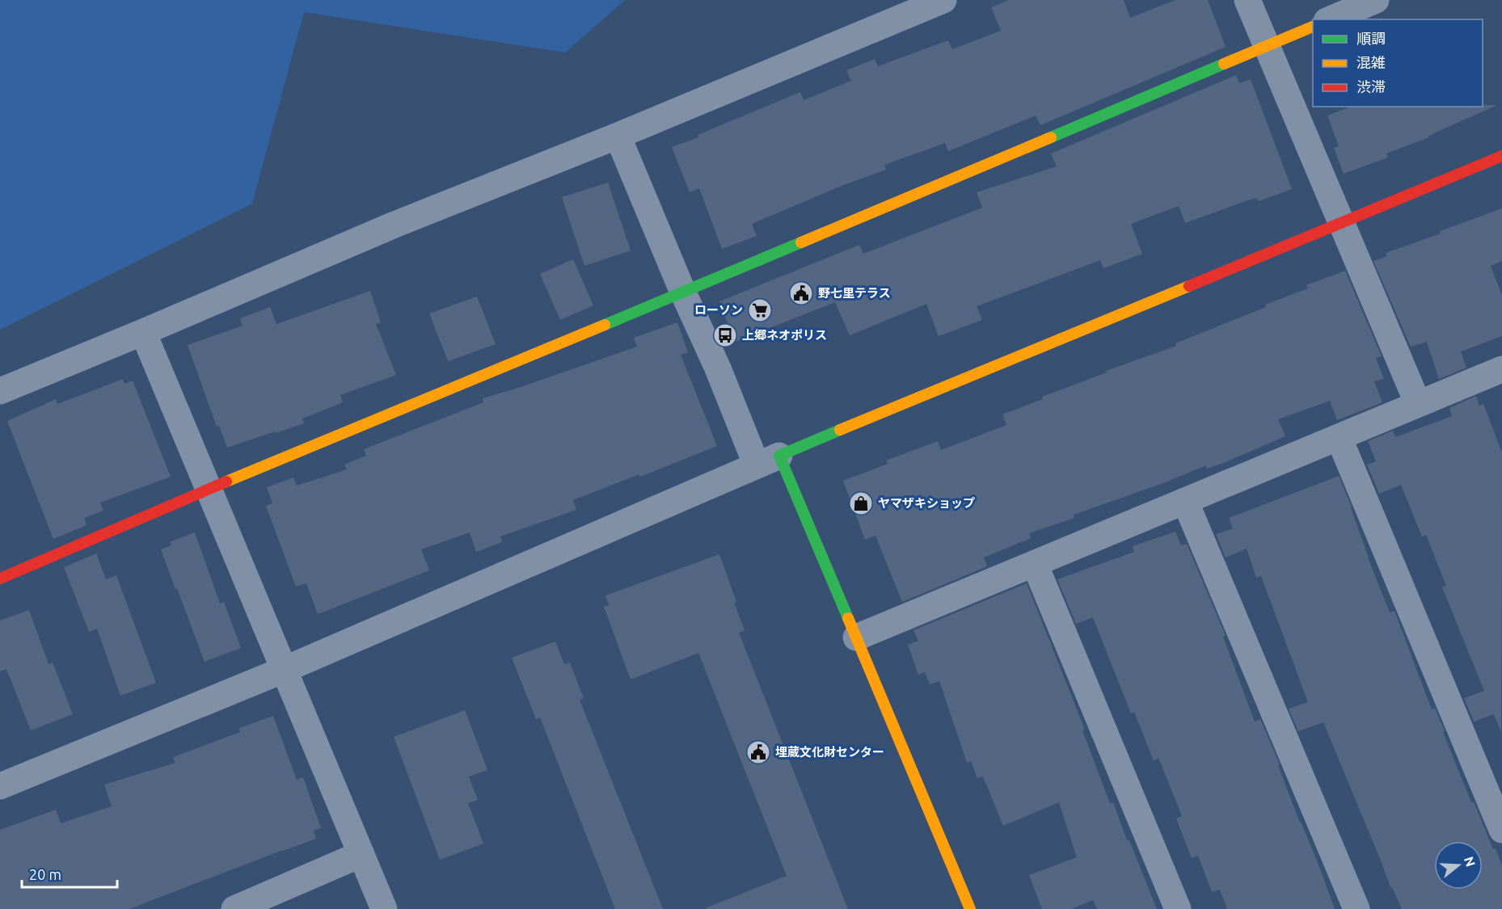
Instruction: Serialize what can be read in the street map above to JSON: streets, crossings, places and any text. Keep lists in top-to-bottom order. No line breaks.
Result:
{"places":{"public building":["野七里テラス","埋蔵文化財センター"],"supermarket":["ローソン"],"bus stop":["上郷ネオポリス"],"shop":["ヤマザキショップ"]},"legend":["順調","混雑","渋滞"],"scale_bar":"20 m","north":"right"}
